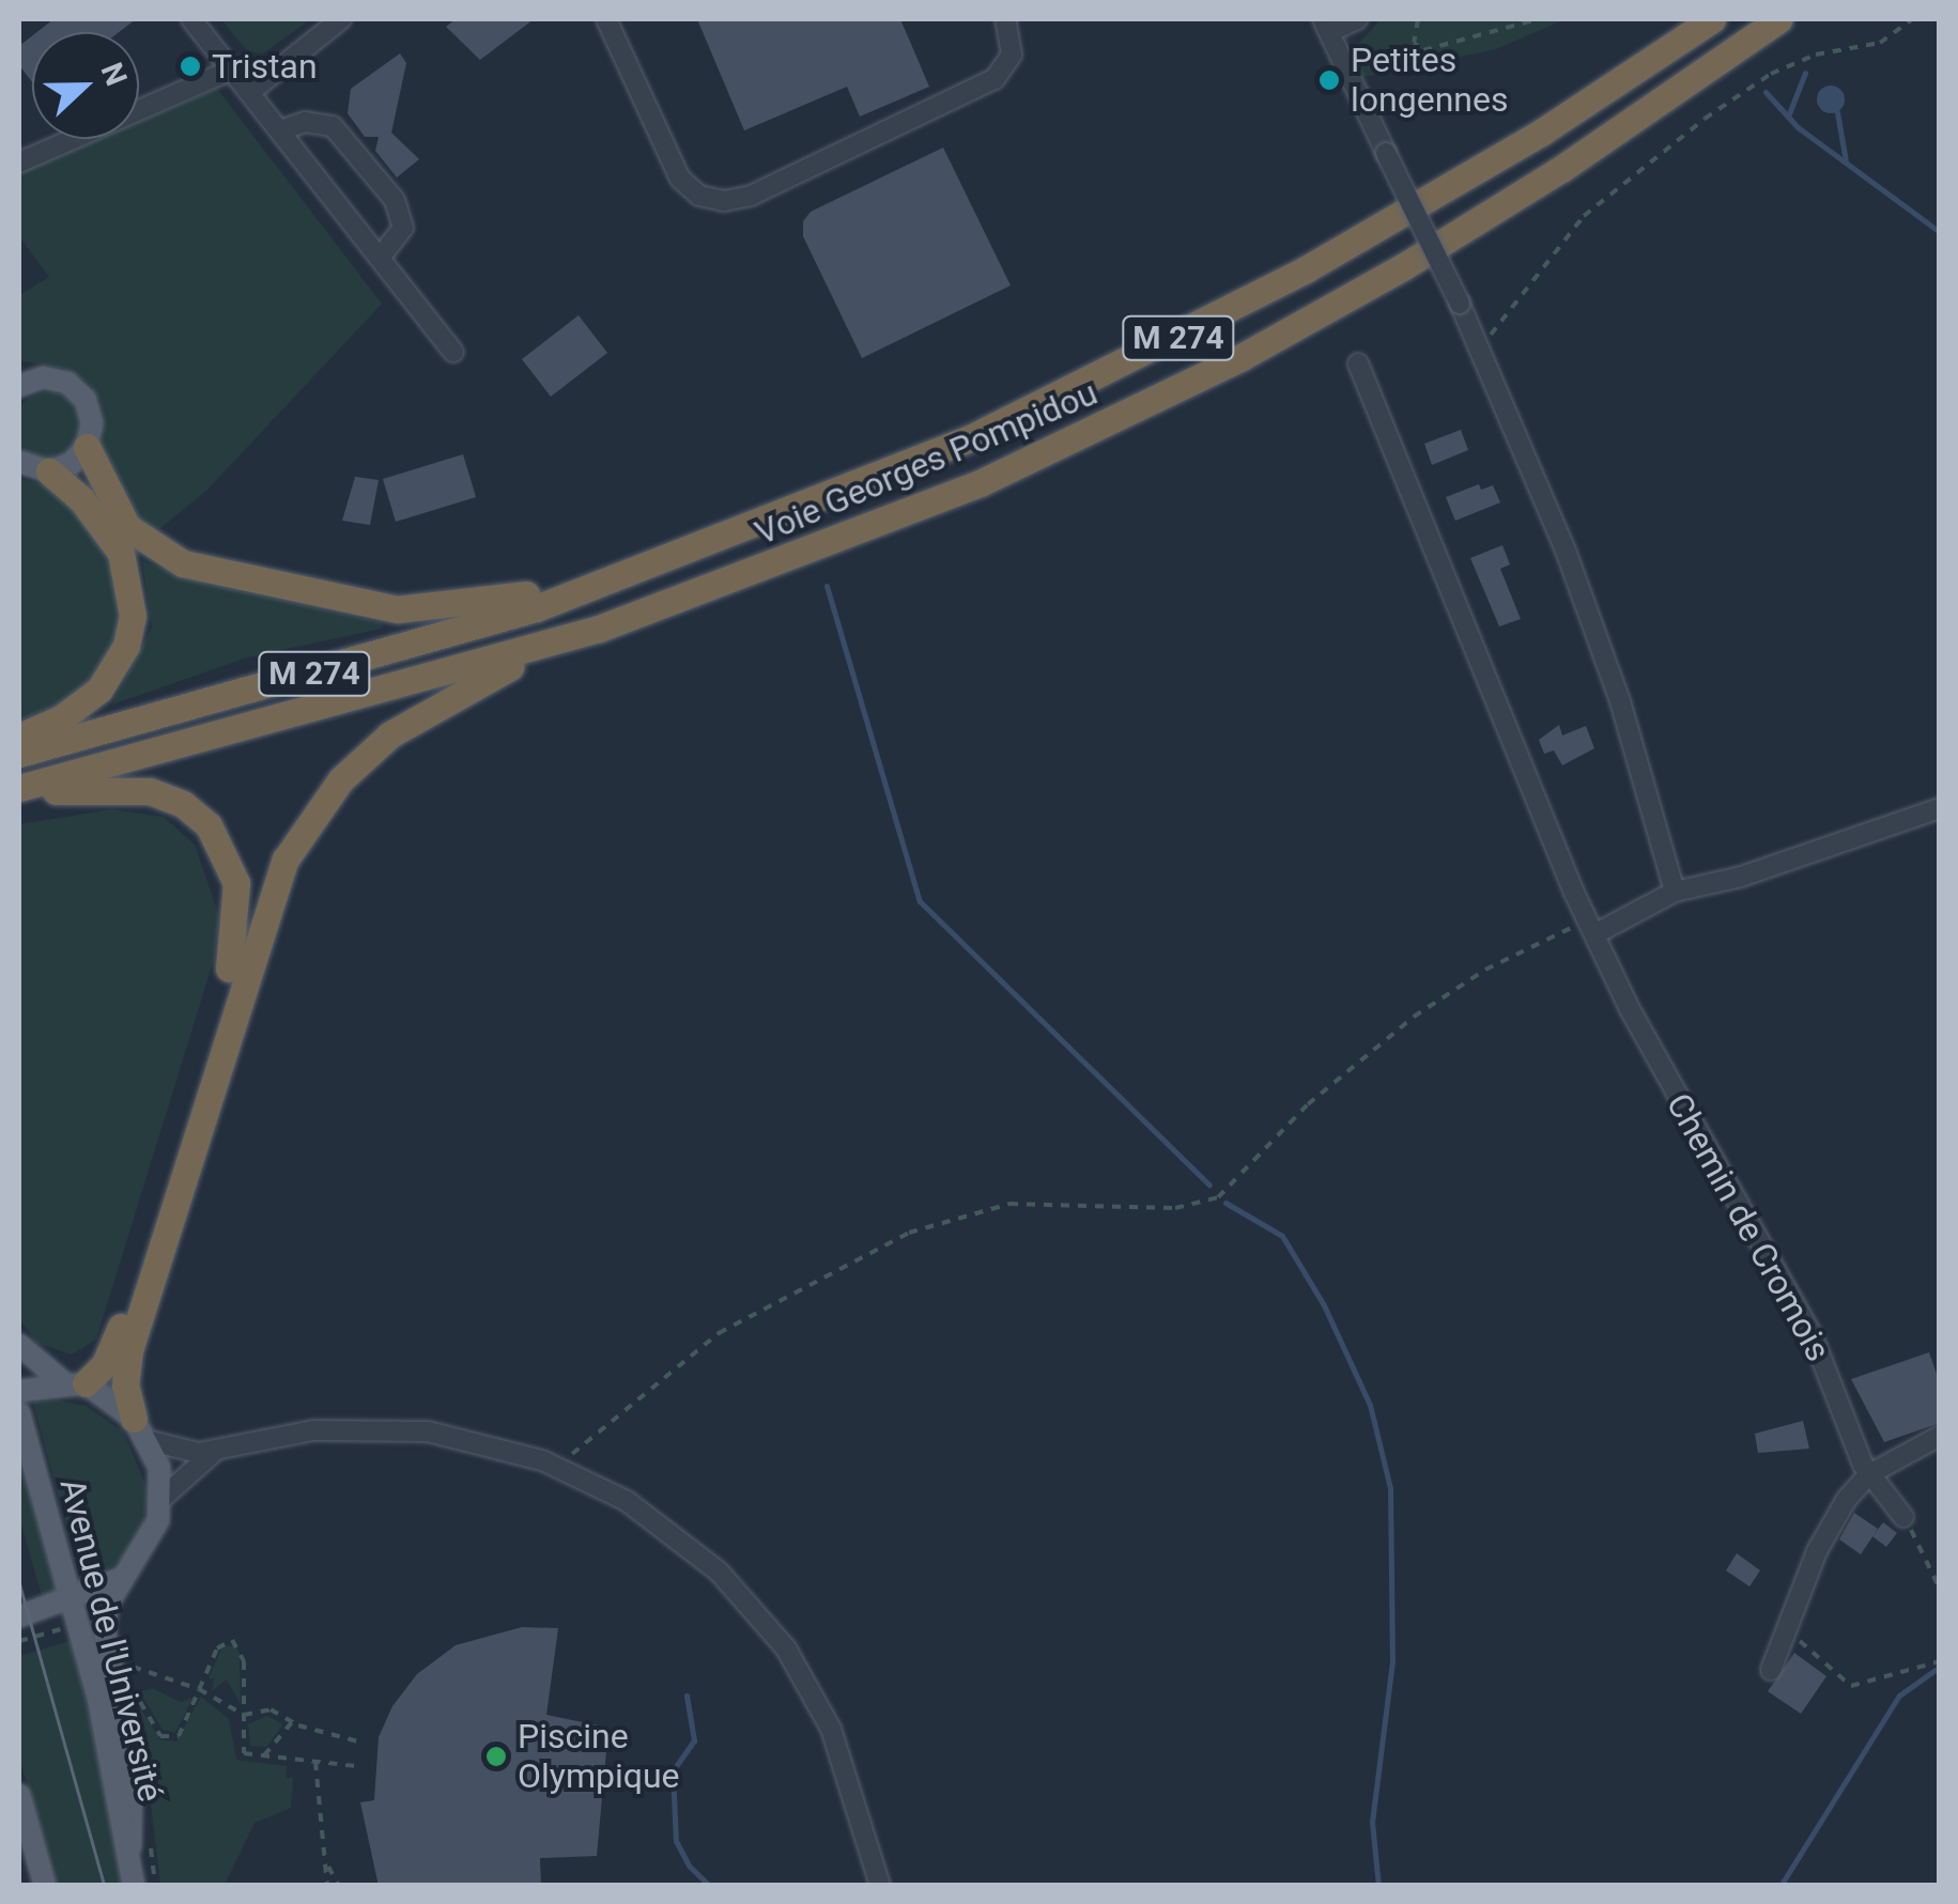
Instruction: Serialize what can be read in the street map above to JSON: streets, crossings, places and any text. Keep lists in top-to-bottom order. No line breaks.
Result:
{"streets":{"highway":["M 274","Voie Georges Pompidou"],"main road":["Avenue de l'Université"],"street":["Chemin de Cromois"]},"places":["Tristan","Petites longennes","Piscine Olympique"],"north":"right"}
